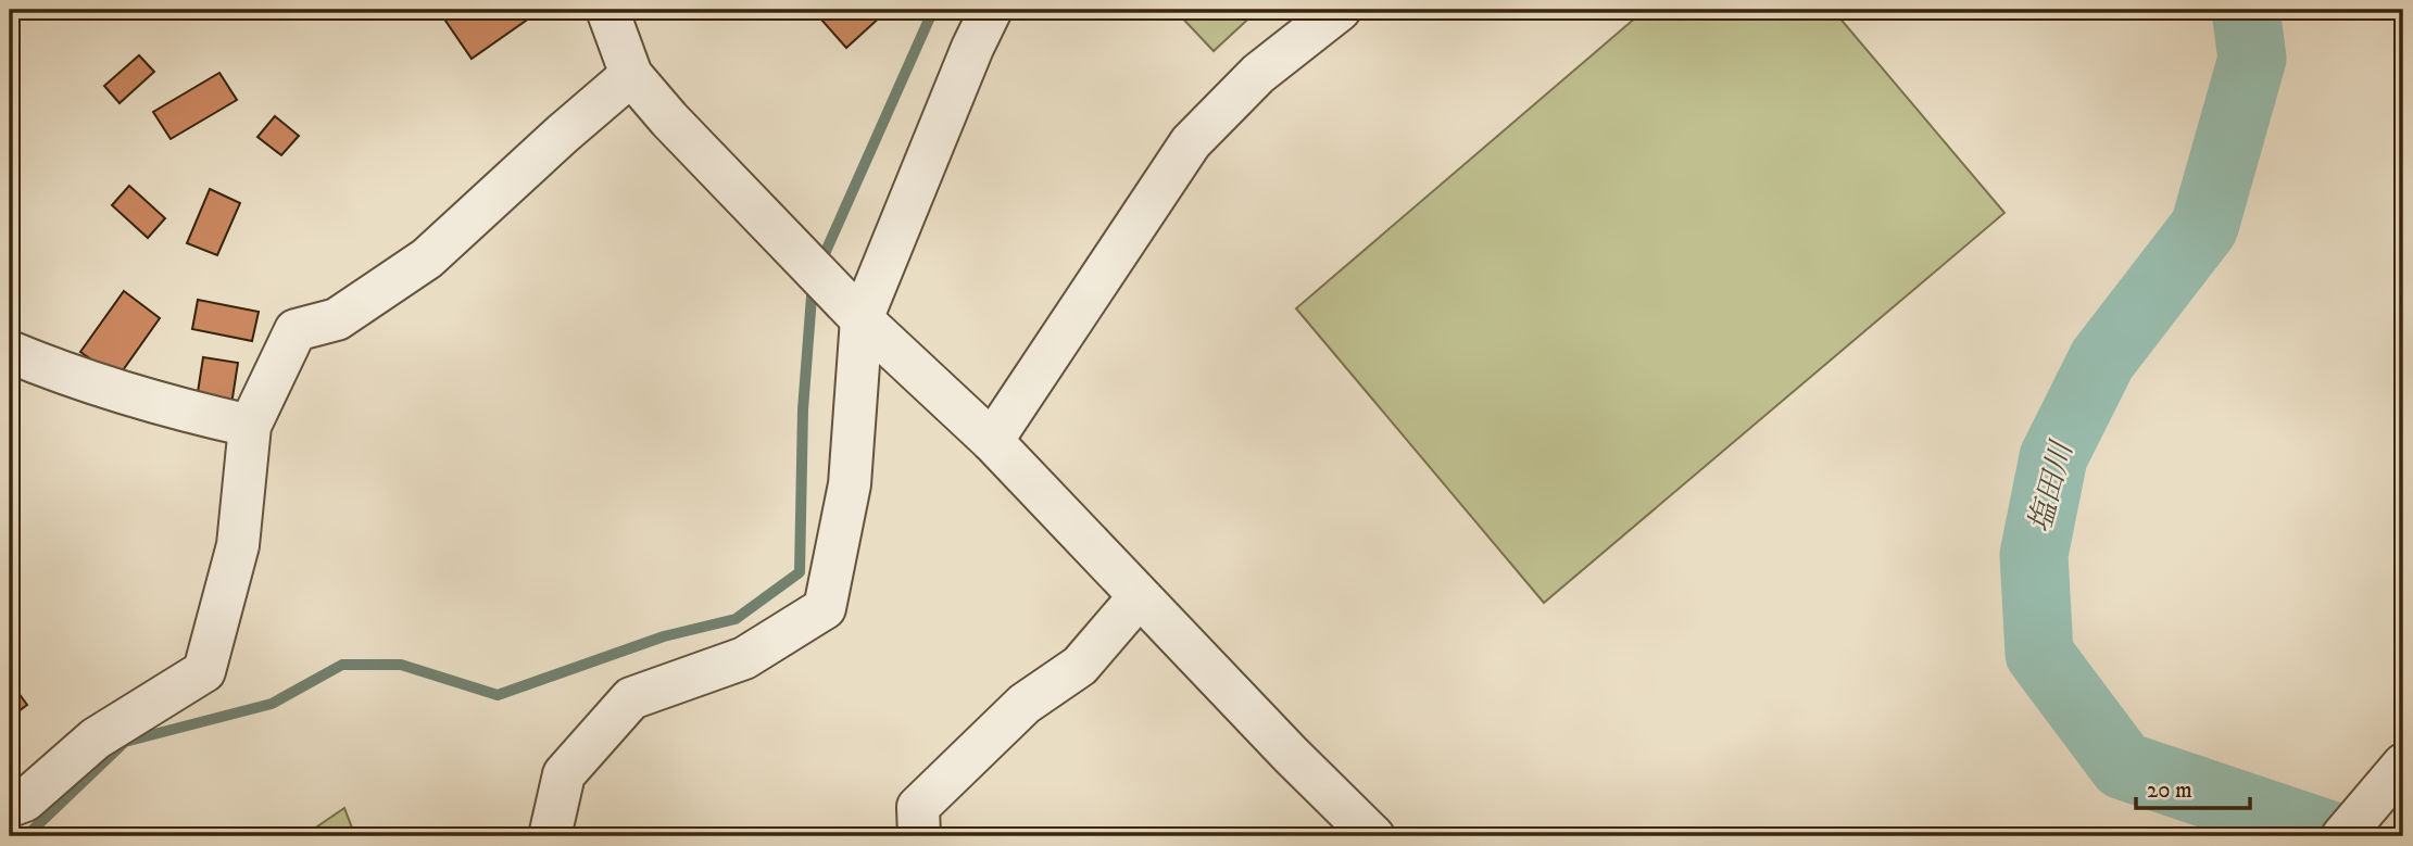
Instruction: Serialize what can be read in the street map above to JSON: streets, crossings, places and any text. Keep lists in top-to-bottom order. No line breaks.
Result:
{"water":["塩田川"],"scale_bar":"20 m"}
